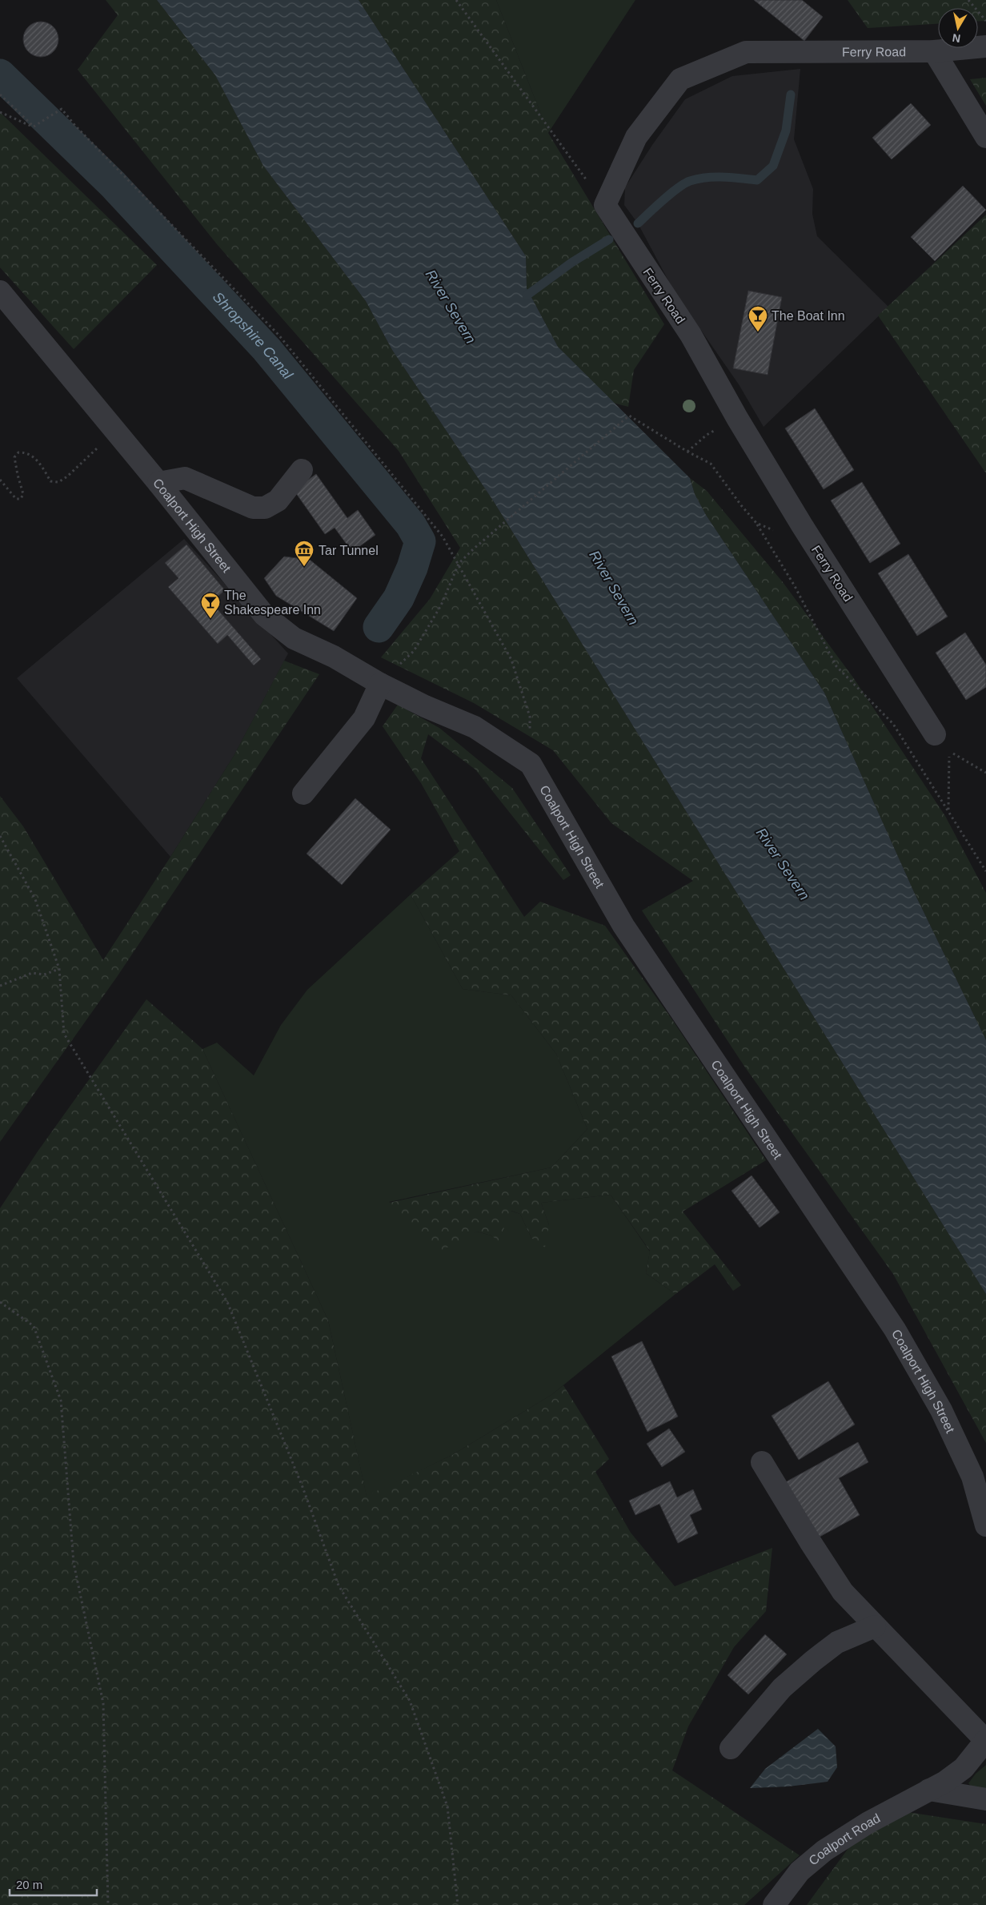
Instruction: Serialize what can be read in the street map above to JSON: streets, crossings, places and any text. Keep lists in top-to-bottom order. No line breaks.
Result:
{"streets":{"street":["Ferry Road","Coalport High Street","Coalport Road"]},"water":["River Severn","Shropshire Canal"],"places":{"bar":["The Boat Inn","The Shakespeare Inn"],"museum":["Tar Tunnel"]},"scale_bar":"20 m","north":"bottom"}
